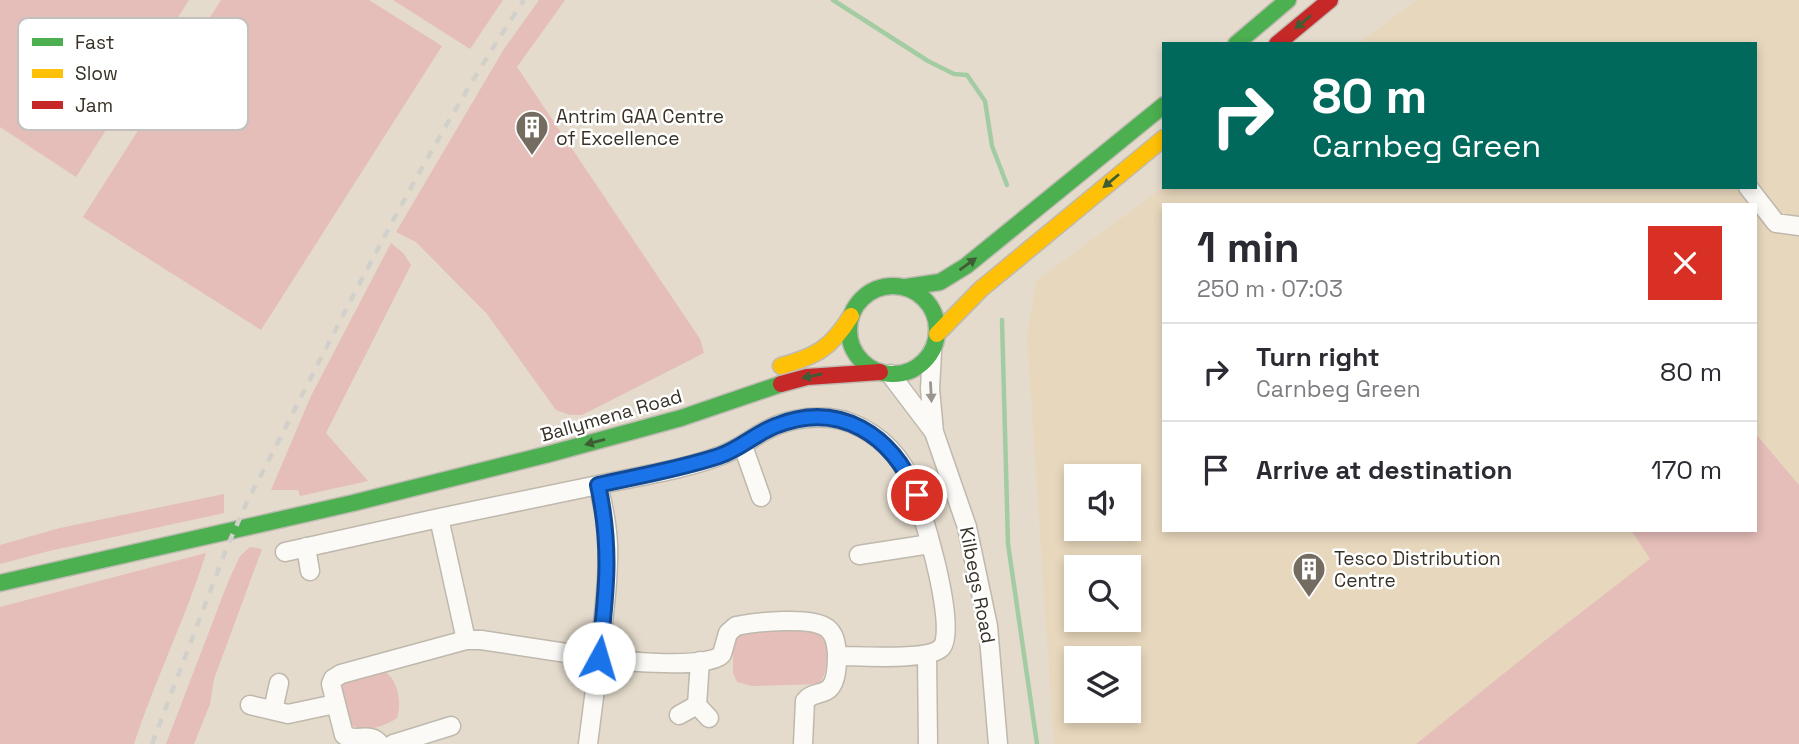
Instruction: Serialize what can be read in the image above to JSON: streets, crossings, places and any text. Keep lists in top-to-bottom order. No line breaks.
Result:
{"streets":{"highway":["Ballymena Road"],"street":["Kilbegs Road"]},"crossings":[["Ballymena Road","Kilbegs Road"]],"places":{"building":["Antrim GAA Centre of Excellence","Tesco Distribution Centre"]},"legend":["Fast","Slow","Jam"],"page":{"turn":["80 m","Carnbeg Green"],"heading":["1 min","250 m · 07:03"],"list":[{"name":"Turn right","note":"Carnbeg Green","value":"80 m"},{"name":"Arrive at destination","value":"170 m"}]}}
